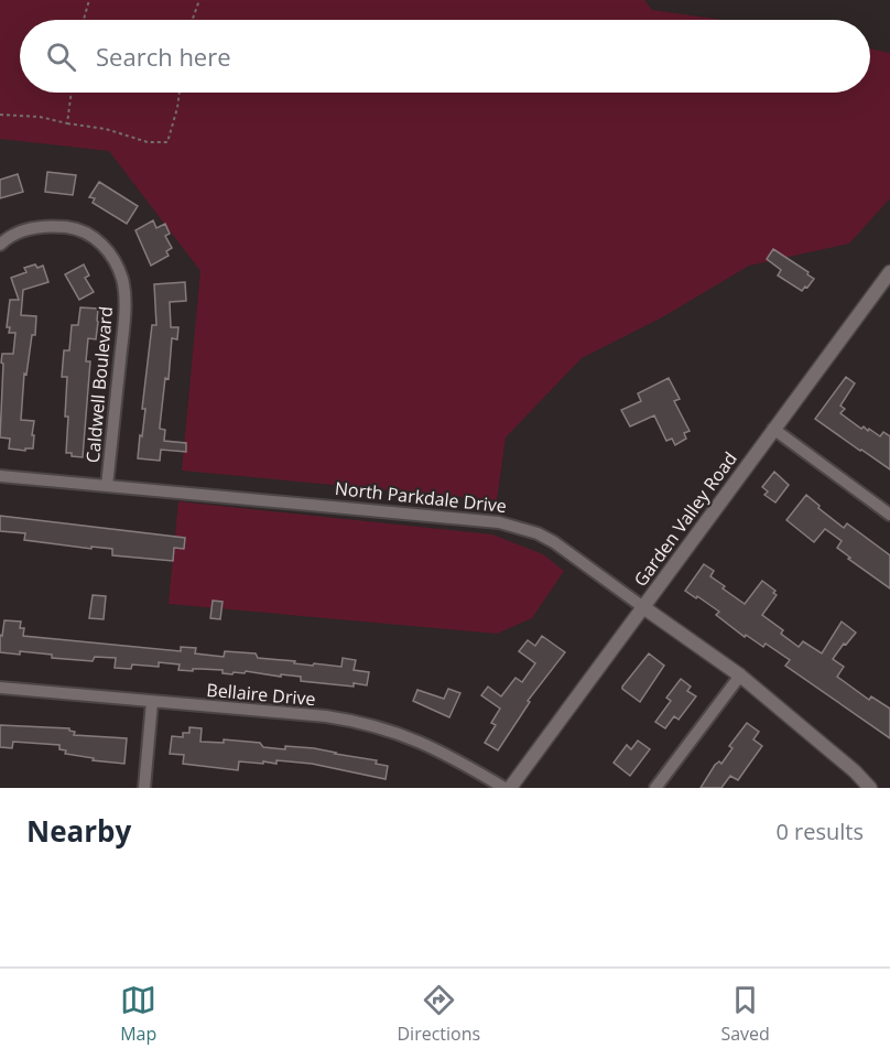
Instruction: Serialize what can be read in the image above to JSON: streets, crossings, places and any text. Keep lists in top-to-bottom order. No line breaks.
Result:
{"streets":{"street":["Caldwell Boulevard","North Parkdale Drive","Garden Valley Road","Bellaire Drive"]},"crossings":[["Caldwell Boulevard","North Parkdale Drive"],["North Parkdale Drive","Garden Valley Road"],["Garden Valley Road","Bellaire Drive"]],"page":{"search":"Search here","heading":["Nearby","0 results"],"nav":["Map","Directions","Saved"]}}
